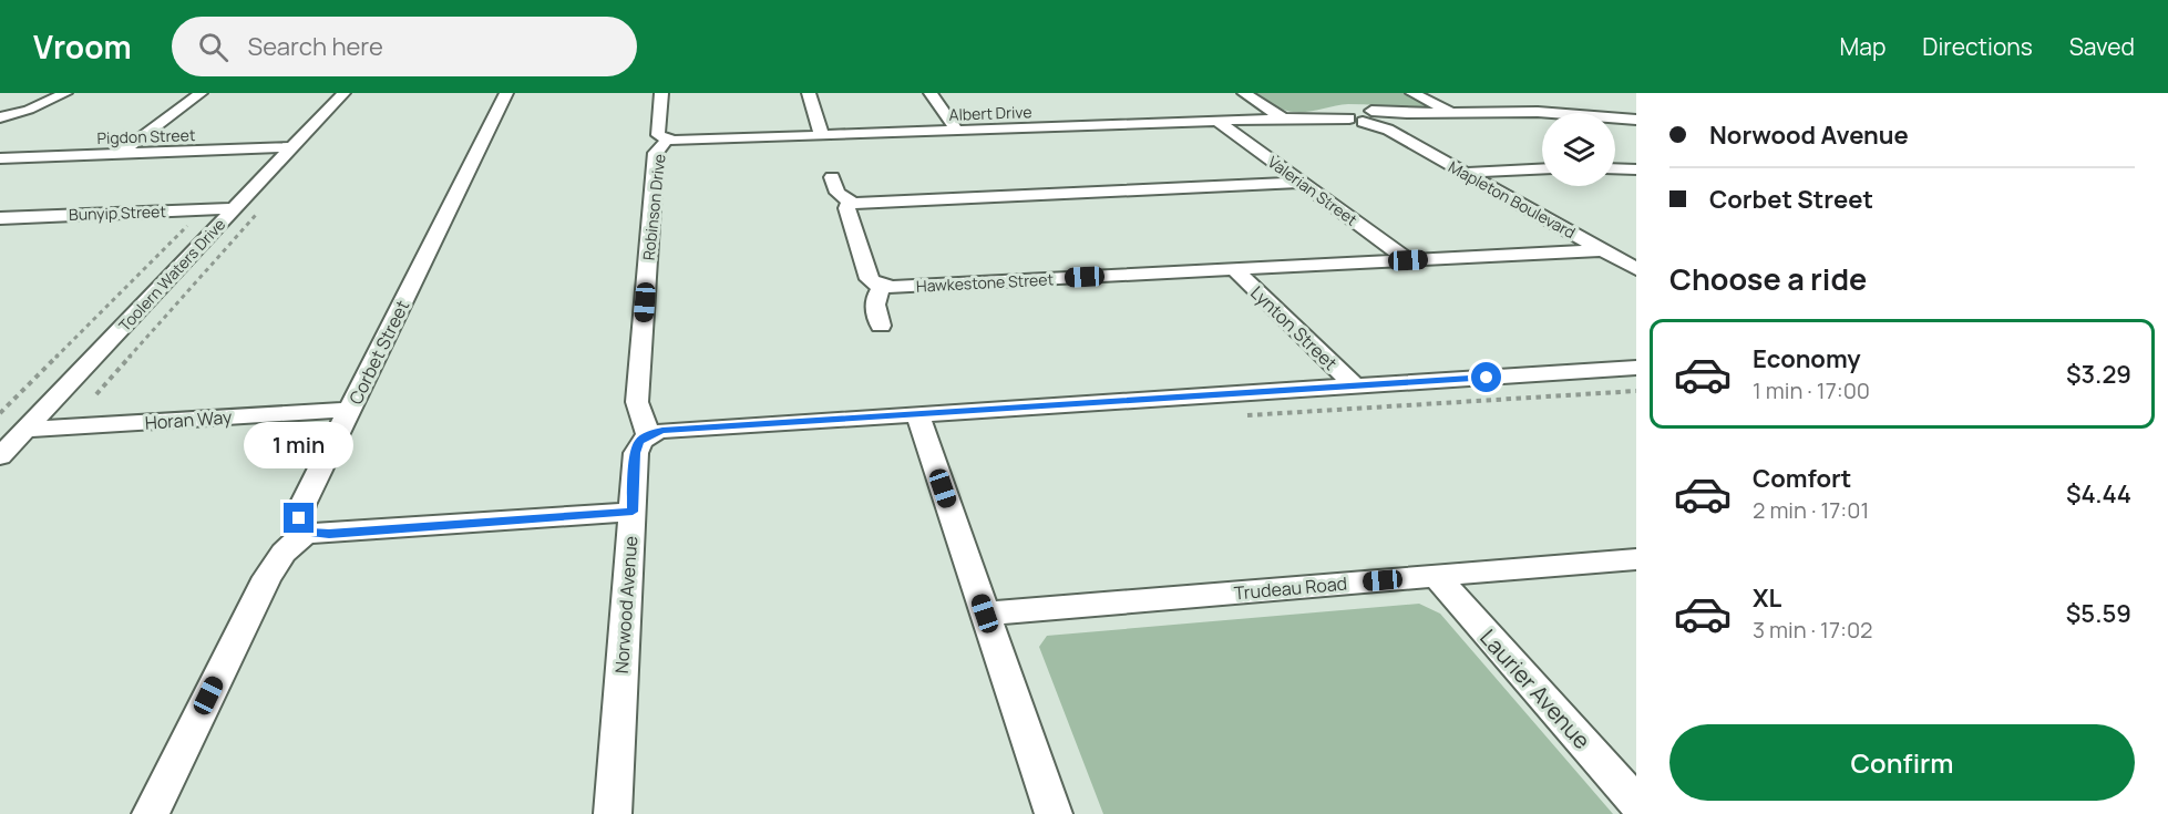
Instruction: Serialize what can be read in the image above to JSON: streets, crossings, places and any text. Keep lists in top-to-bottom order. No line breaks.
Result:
{"streets":{"street":["Albert Drive","Pigdon Street","Valerian Street","Mapleton Boulevard","Robinson Drive","Bunyip Street","Toolern Waters Drive","Hawkestone Street","Lynton Street","Corbet Street","Horan Way","Trudeau Road","Norwood Avenue","Laurier Avenue"]},"crossings":[["Albert Drive","Valerian Street"],["Albert Drive","Mapleton Boulevard"],["Albert Drive","Robinson Drive"],["Pigdon Street","Toolern Waters Drive"],["Valerian Street","Hawkestone Street"],["Mapleton Boulevard","Hawkestone Street"],["Robinson Drive","Norwood Avenue"],["Bunyip Street","Toolern Waters Drive"],["Toolern Waters Drive","Horan Way"],["Hawkestone Street","Lynton Street"],["Corbet Street","Horan Way"],["Trudeau Road","Laurier Avenue"]],"page":{"header":"Vroom","search":"Search here","nav":["Map","Directions","Saved"],"banner":["Norwood Avenue","Corbet Street"],"heading":"Choose a ride","list":[{"name":"Economy","note":"1 min · 17:00","value":"$3.29"},{"name":"Comfort","note":"2 min · 17:01","value":"$4.44"},{"name":"XL","note":"3 min · 17:02","value":"$5.59"}],"bubble":"1 min","buttons":"Confirm"}}
